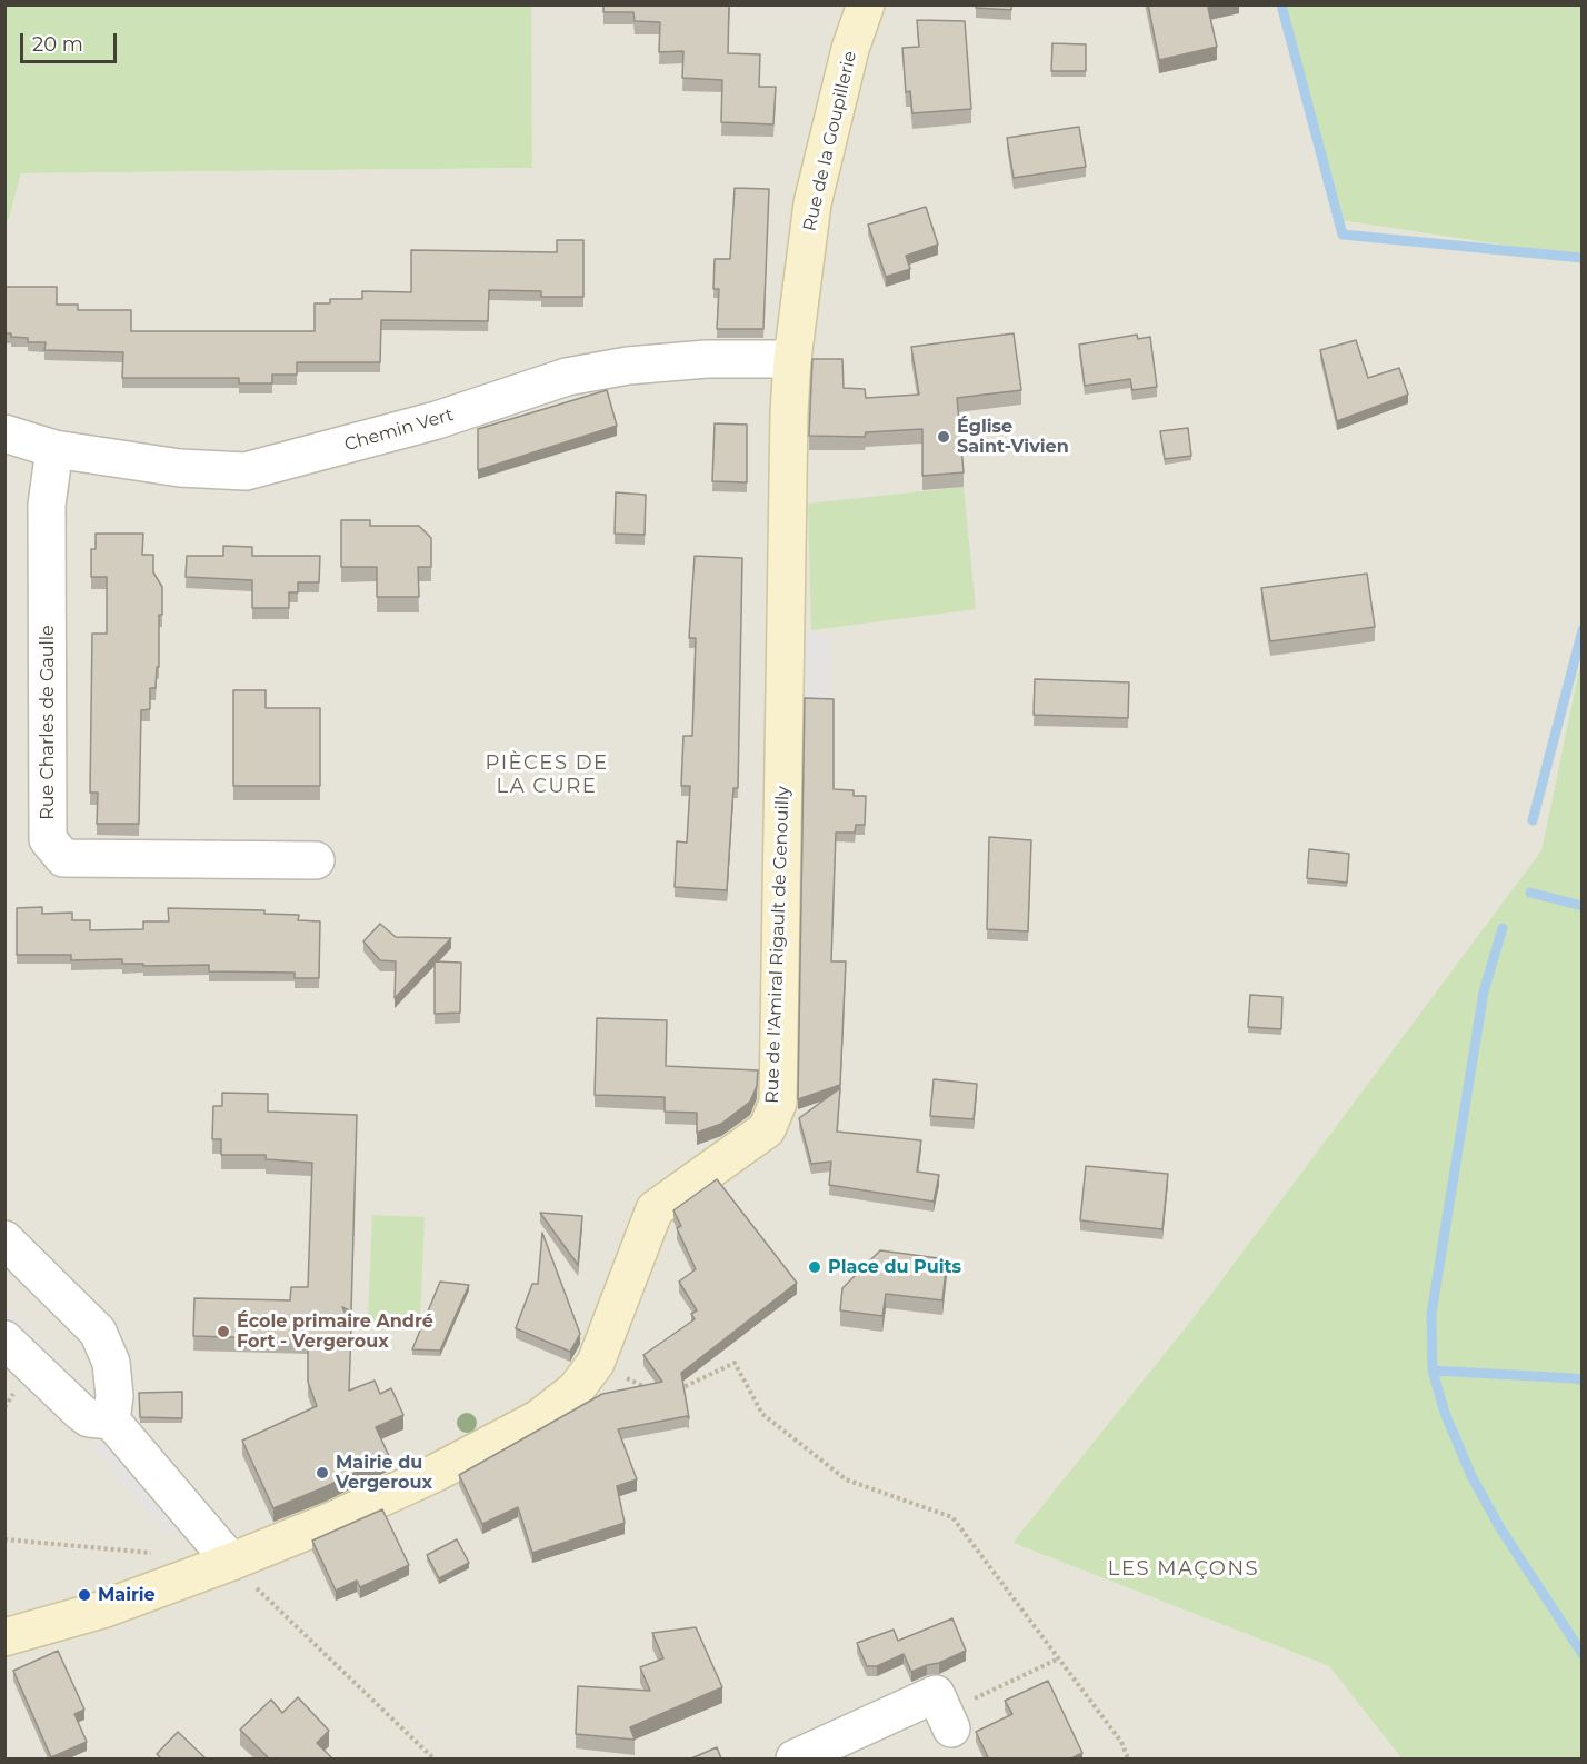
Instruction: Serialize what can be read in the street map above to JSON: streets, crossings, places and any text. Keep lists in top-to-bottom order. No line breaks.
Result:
{"streets":{"street":["Rue de la Goupillerie","Chemin Vert","Rue Charles de Gaulle","Rue de l'Amiral Rigault de Genouilly"]},"crossings":[["Rue de la Goupillerie","Chemin Vert"],["Rue de la Goupillerie","Rue de l'Amiral Rigault de Genouilly"],["Chemin Vert","Rue Charles de Gaulle"],["Chemin Vert","Rue de l'Amiral Rigault de Genouilly"]],"districts":["PIÈCES DE LA CURE","LES MAÇONS"],"places":["Église Saint-Vivien","Place du Puits","École primaire André Fort - Vergeroux","Mairie du Vergeroux","Mairie"],"scale_bar":"20 m"}
